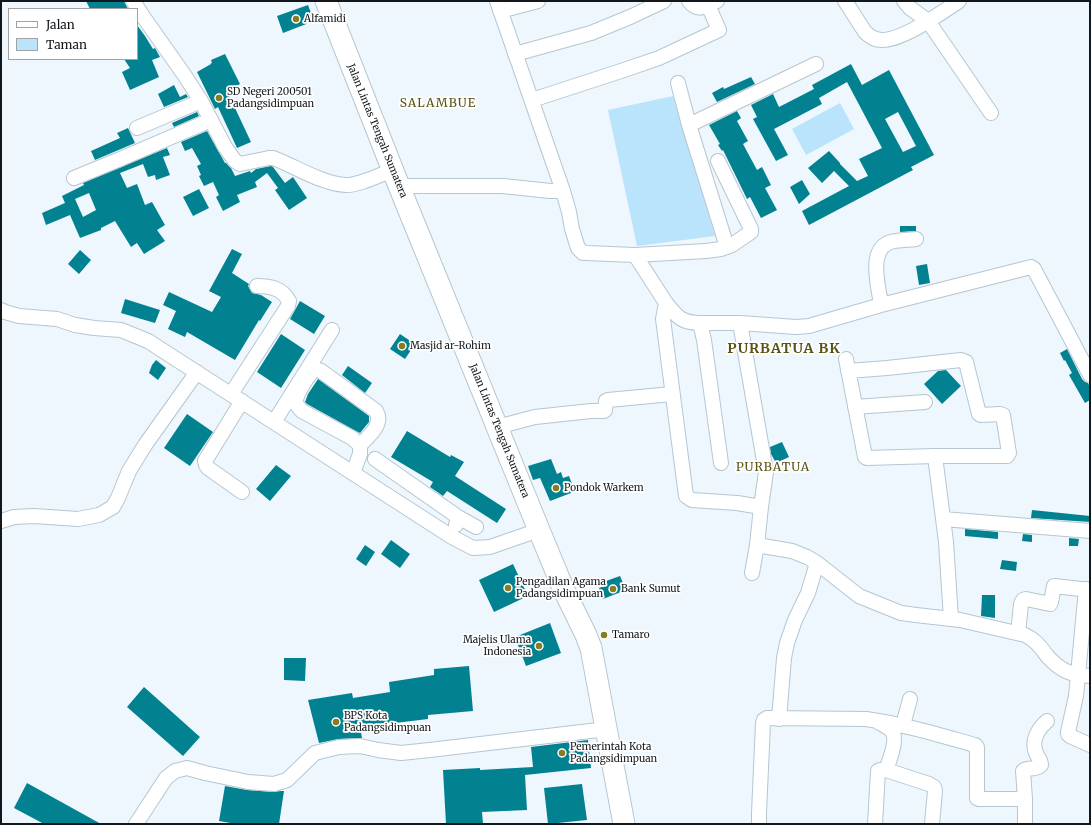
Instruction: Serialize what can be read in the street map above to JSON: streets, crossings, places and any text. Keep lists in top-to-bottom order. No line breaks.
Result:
{"streets":{"highway":["Jalan Lintas Tengah Sumatera"]},"districts":["SALAMBUE","PURBATUA BK","PURBATUA"],"places":["Alfamidi","SD Negeri 200501 Padangsidimpuan","Masjid ar-Rohim","Pondok Warkem","Pengadilan Agama Padangsidimpuan","Bank Sumut","Tamaro","Majelis Ulama Indonesia","BPS Kota Padangsidimpuan","Pemerintah Kota Padangsidimpuan"],"legend":["Jalan","Taman"]}
